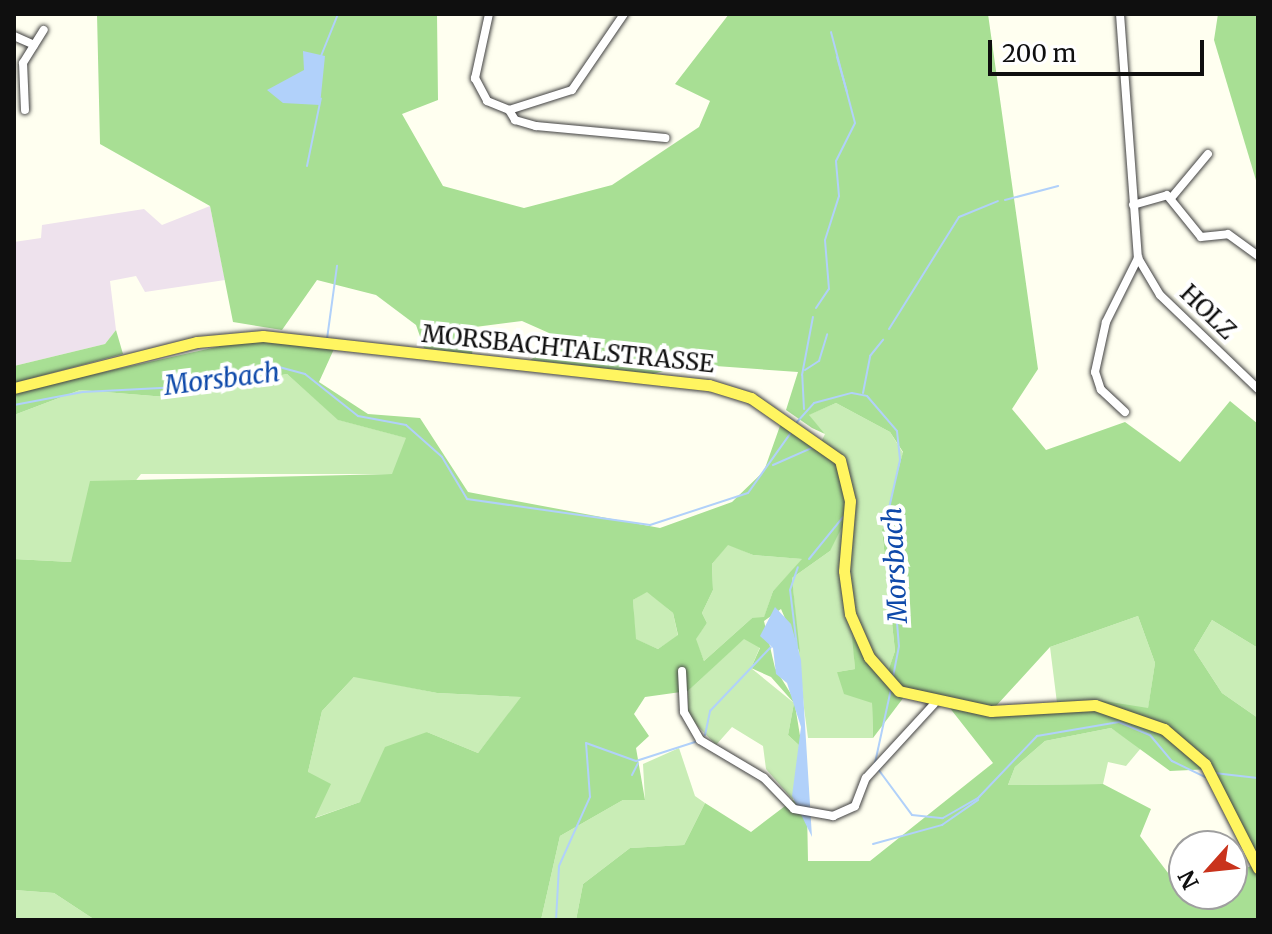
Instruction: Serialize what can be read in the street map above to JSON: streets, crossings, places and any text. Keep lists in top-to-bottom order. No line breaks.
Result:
{"streets":{"main road":["MORSBACHTALSTRASSE"],"street":["HOLZ"]},"water":["Morsbach"],"scale_bar":"200 m","north":"bottom left"}
